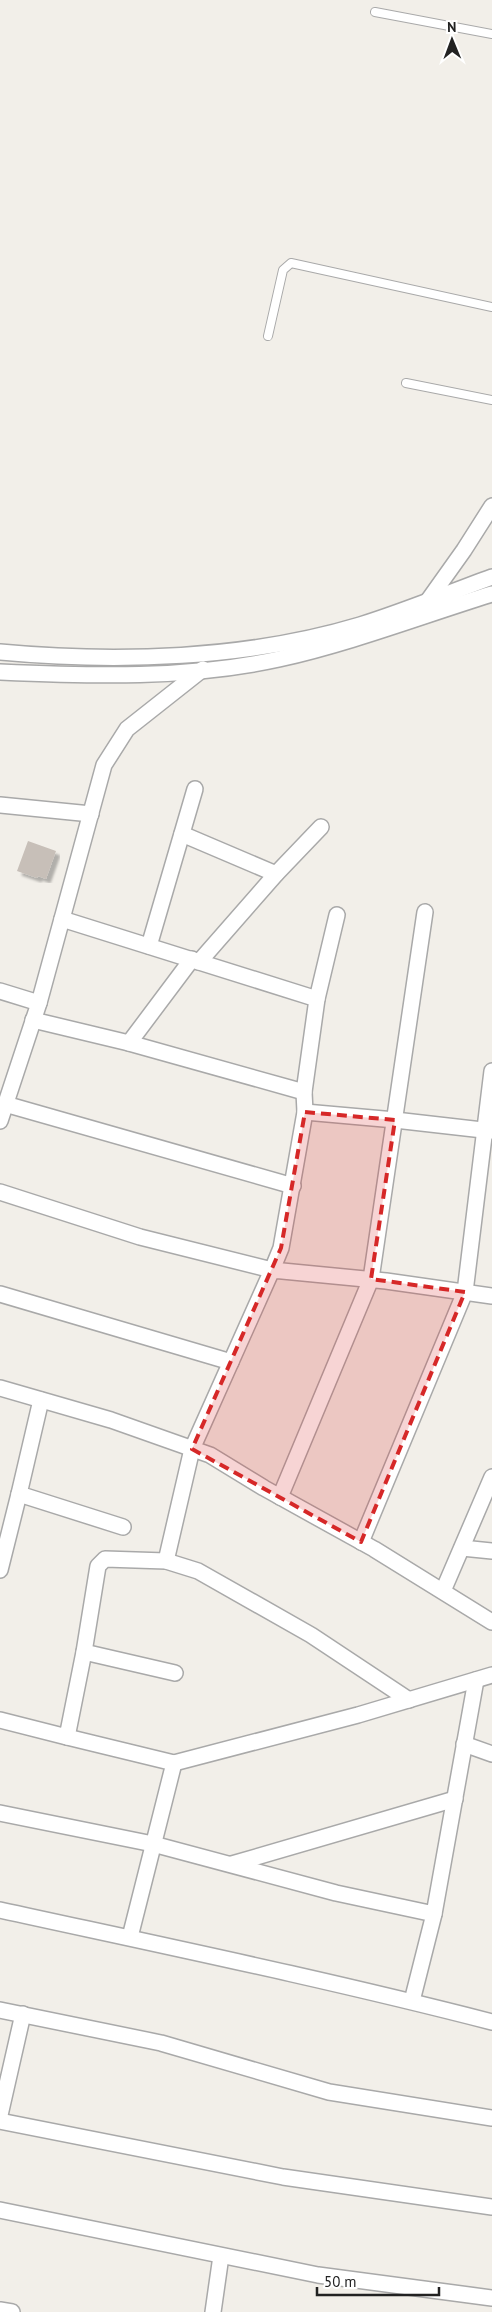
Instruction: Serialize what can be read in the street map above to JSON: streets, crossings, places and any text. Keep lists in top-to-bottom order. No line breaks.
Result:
{"scale_bar":"50 m","north":"top"}
